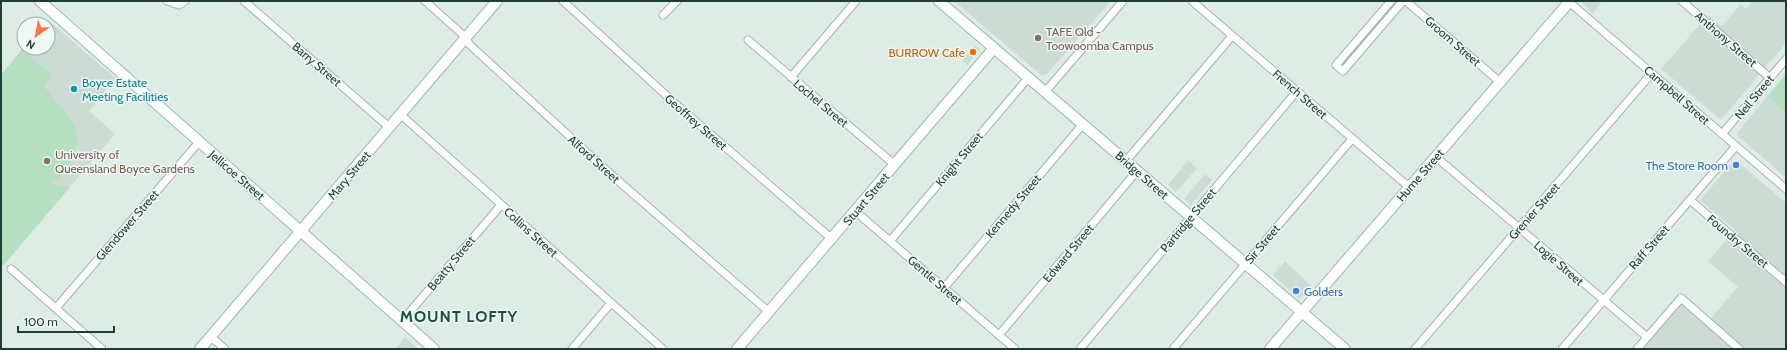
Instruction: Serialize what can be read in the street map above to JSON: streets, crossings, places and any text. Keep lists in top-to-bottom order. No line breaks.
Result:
{"streets":{"street":["Anthony Street","Groom Street","Barry Street","French Street","Campbell Street","Neil Street","Lochel Street","Geoffrey Street","Alford Street","Knight Street","Jellicoe Street","Mary Street","Bridge Street","Hume Street","Stuart Street","Kennedy Street","Grenier Street","Partridge Street","Glendower Street","Collins Street","Foundry Street","Sir Street","Raff Street","Edward Street","Beatty Street","Logie Street","Gentle Street"]},"crossings":[["Anthony Street","Neil Street"],["Groom Street","Hume Street"],["Barry Street","Mary Street"],["French Street","Hume Street"],["French Street","Partridge Street"],["French Street","Sir Street"],["Campbell Street","Neil Street"],["Campbell Street","Hume Street"],["Campbell Street","Grenier Street"],["Campbell Street","Raff Street"],["Lochel Street","Stuart Street"],["Geoffrey Street","Stuart Street"],["Alford Street","Mary Street"],["Alford Street","Stuart Street"],["Knight Street","Bridge Street"],["Knight Street","Gentle Street"],["Jellicoe Street","Mary Street"],["Jellicoe Street","Glendower Street"],["Jellicoe Street","Beatty Street"],["Mary Street","Collins Street"],["Bridge Street","Hume Street"],["Bridge Street","Stuart Street"],["Bridge Street","Kennedy Street"],["Bridge Street","Partridge Street"],["Bridge Street","Sir Street"],["Bridge Street","Edward Street"],["Hume Street","Logie Street"],["Stuart Street","Gentle Street"],["Kennedy Street","Gentle Street"],["Grenier Street","Logie Street"],["Collins Street","Beatty Street"],["Foundry Street","Raff Street"],["Raff Street","Logie Street"],["Edward Street","Gentle Street"]],"districts":["MOUNT LOFTY"],"places":["TAFE Qld - Toowoomba Campus","BURROW Cafe","Boyce Estate Meeting Facilities","University of Queensland Boyce Gardens","The Store Room","Golders"],"scale_bar":"100 m","north":"bottom left"}
